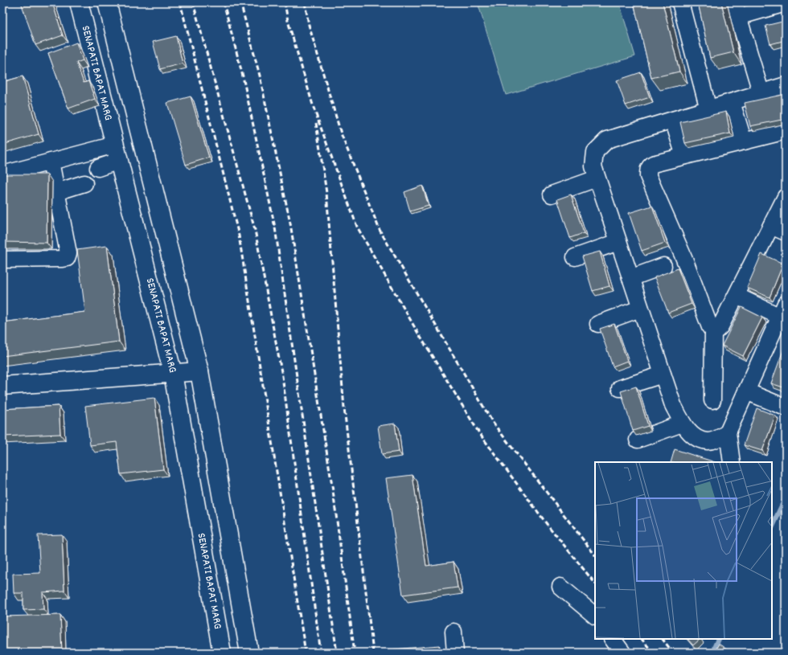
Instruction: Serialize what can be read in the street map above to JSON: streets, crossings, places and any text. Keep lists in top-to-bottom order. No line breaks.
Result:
{"streets":{"main road":["SENAPATI BAPAT MARG"]}}
